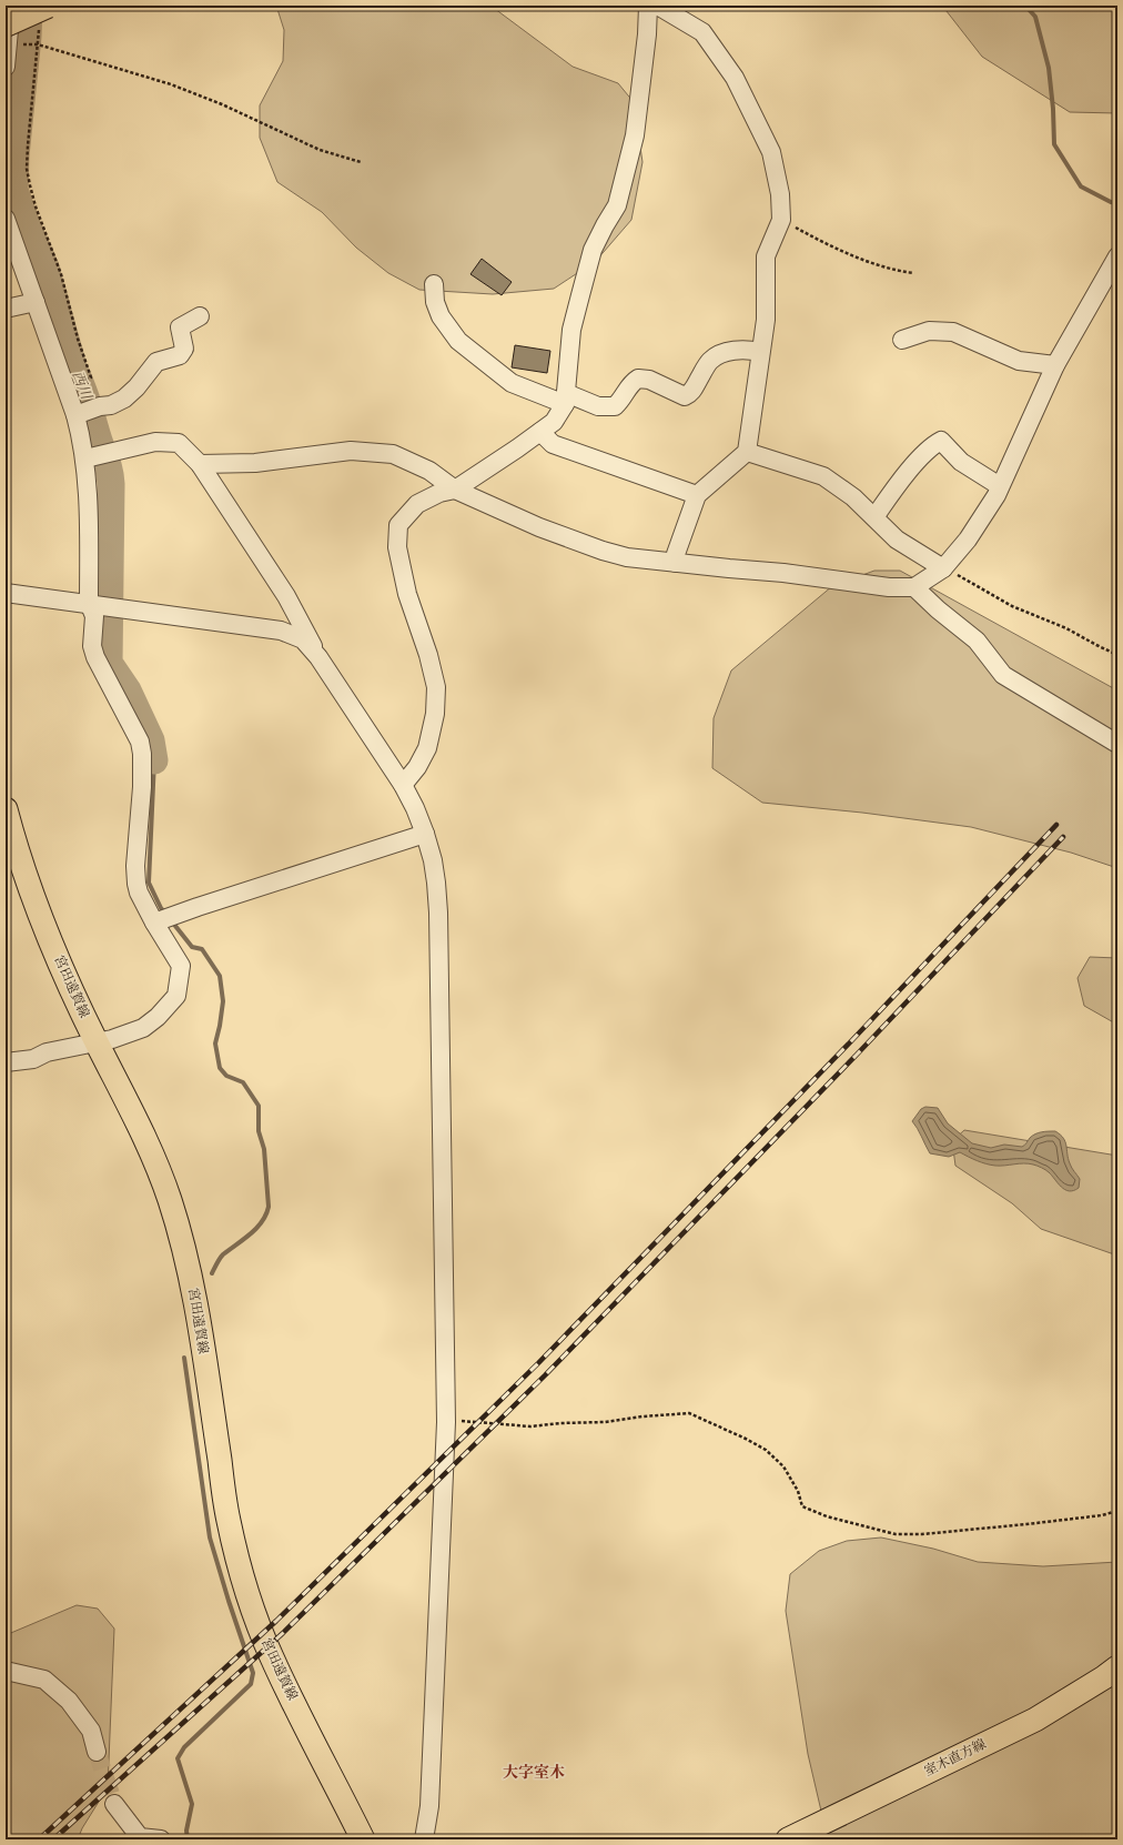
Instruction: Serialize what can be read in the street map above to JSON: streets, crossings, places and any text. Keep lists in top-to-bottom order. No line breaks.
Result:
{"streets":{"main road":["宮田遠賀線","室木直方線"]},"districts":["大字室木"],"water":["西川"]}
